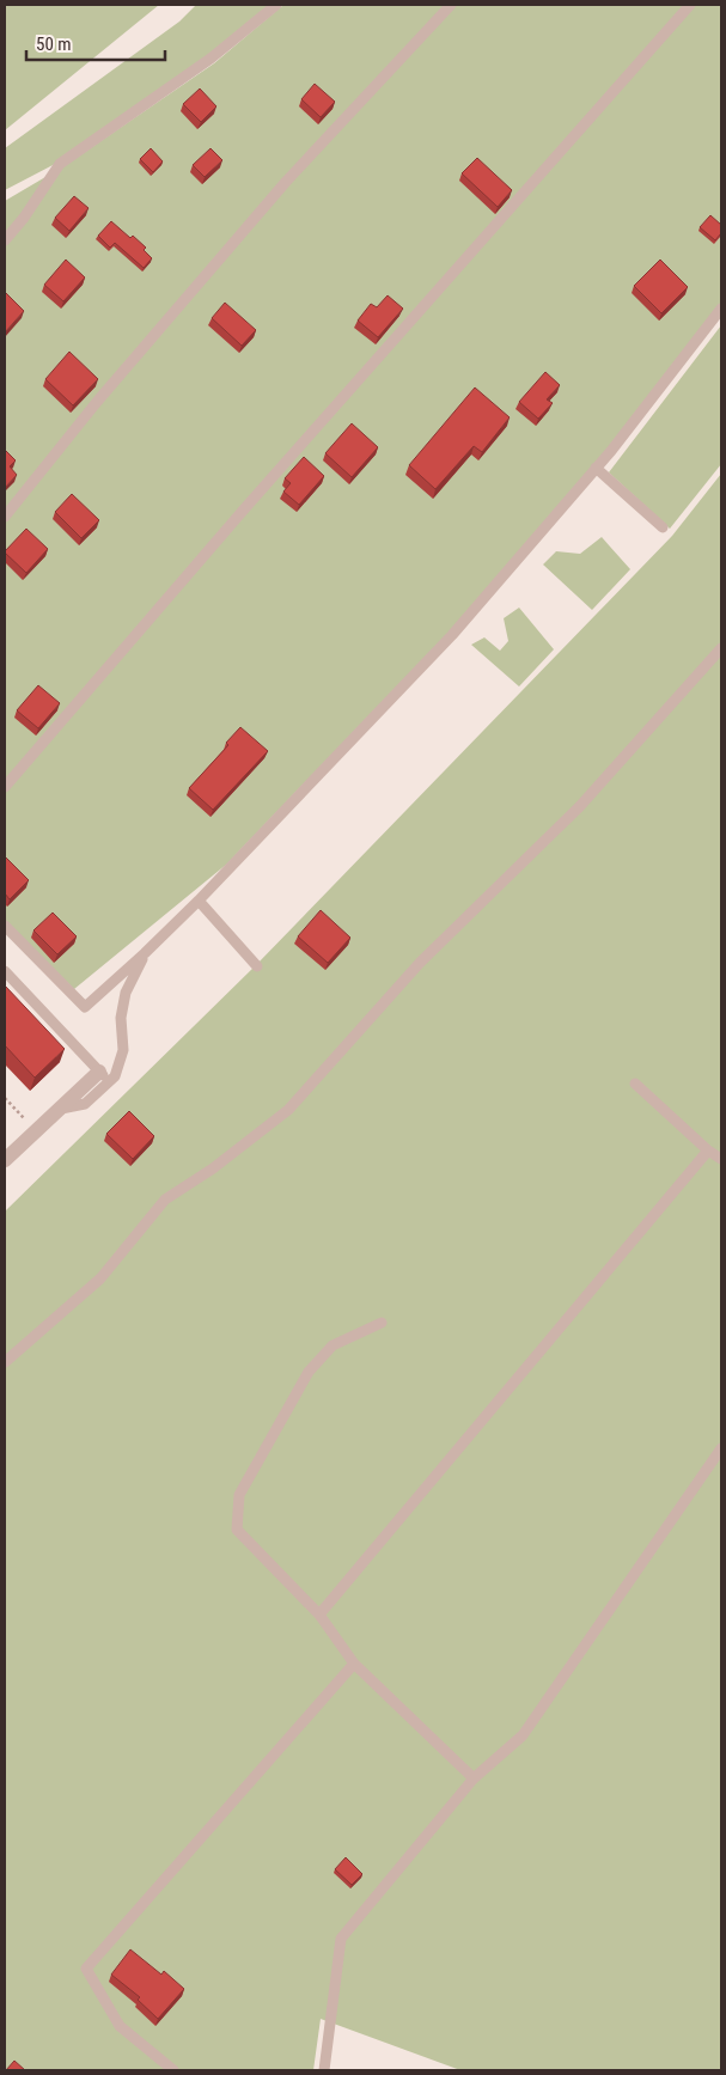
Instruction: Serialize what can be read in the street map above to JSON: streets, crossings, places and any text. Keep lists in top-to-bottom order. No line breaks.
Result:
{"scale_bar":"50 m"}
